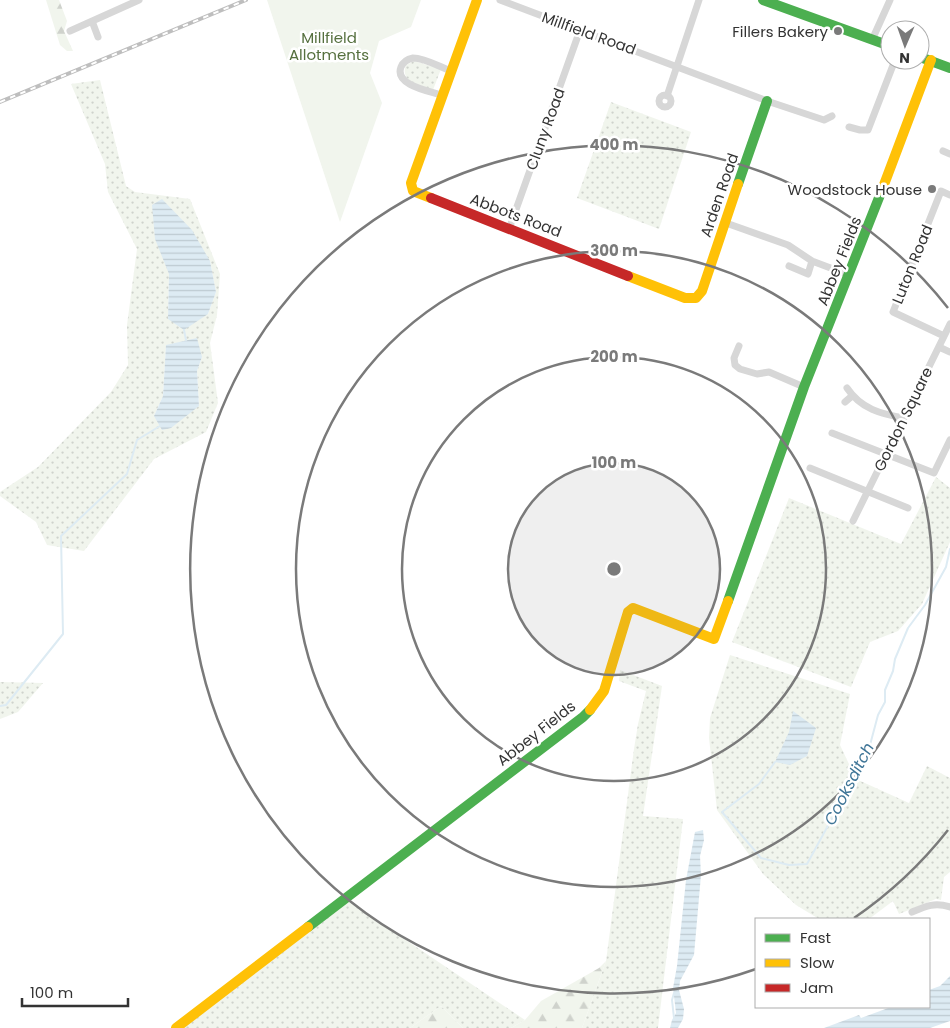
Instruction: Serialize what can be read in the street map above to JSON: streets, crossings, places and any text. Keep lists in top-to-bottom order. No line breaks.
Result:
{"streets":{"street":["Millfield Road","Cluny Road","Arden Road","Abbots Road","Abbey Fields","Luton Road","Gordon Square"]},"crossings":[["Millfield Road","Cluny Road"],["Millfield Road","Arden Road"],["Cluny Road","Abbots Road"],["Arden Road","Abbots Road"],["Luton Road","Gordon Square"]],"water":["Cooksditch"],"parks":["Millfield Allotments"],"places":["Fillers Bakery","Woodstock House"],"legend":["Fast","Slow","Jam"],"scale_bar":"100 m","north":"bottom","rings":["400 m","300 m","200 m","100 m"]}
